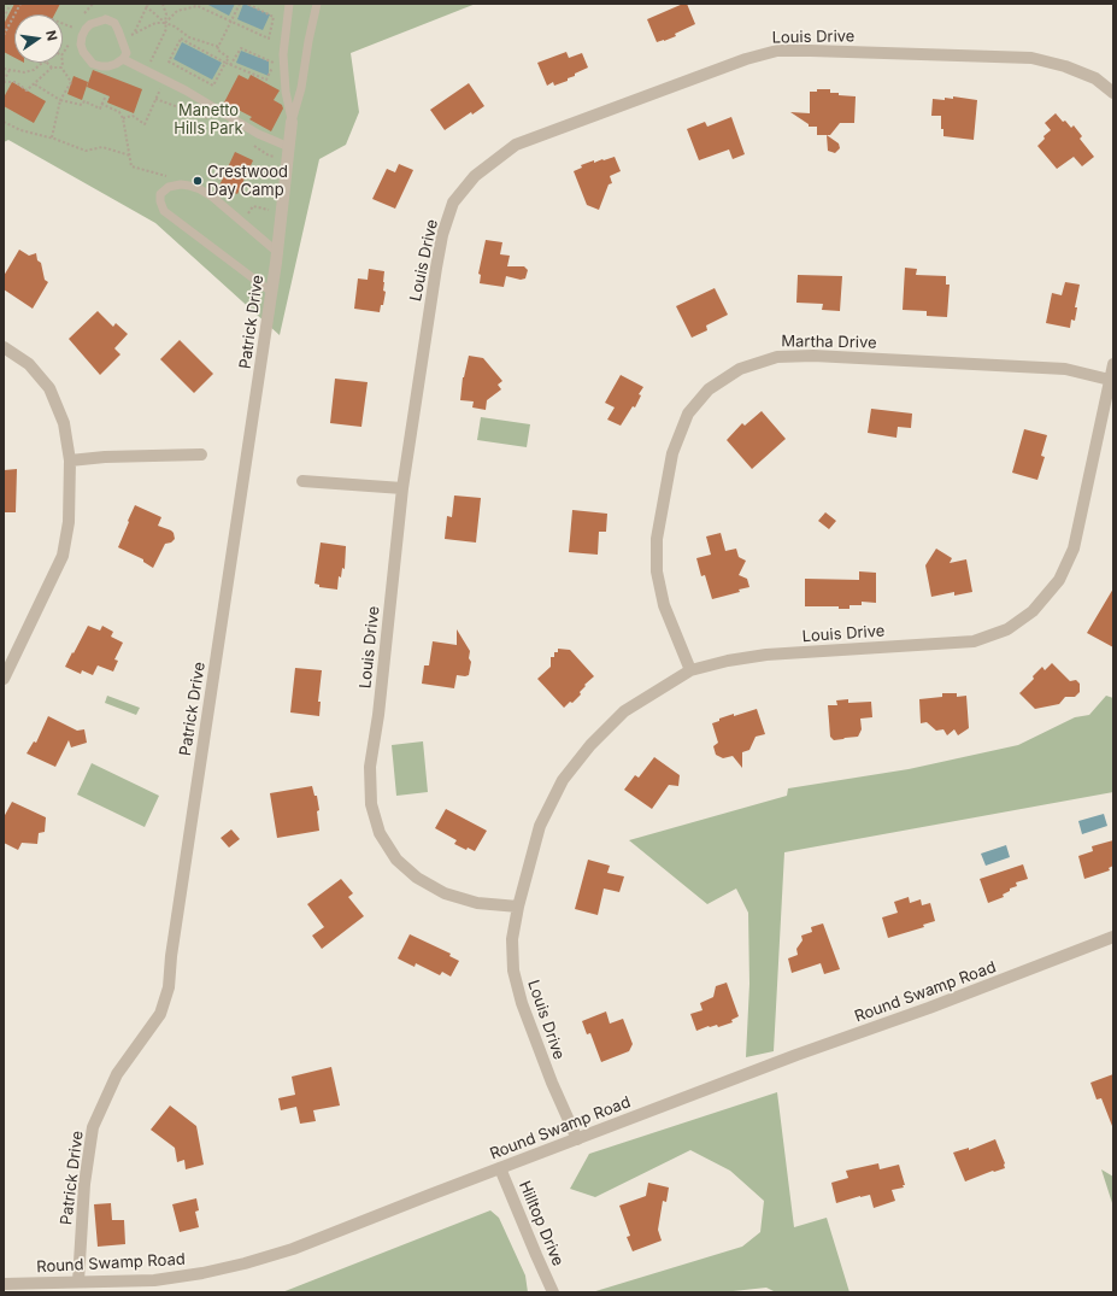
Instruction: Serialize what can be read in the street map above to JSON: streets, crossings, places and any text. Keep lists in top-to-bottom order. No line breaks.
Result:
{"streets":{"street":["Louis Drive","Patrick Drive","Martha Drive","Round Swamp Road","Hilltop Drive"]},"crossings":[["Louis Drive","Martha Drive"],["Louis Drive","Round Swamp Road"],["Patrick Drive","Round Swamp Road"],["Round Swamp Road","Hilltop Drive"]],"parks":["Manetto Hills Park"],"places":["Crestwood Day Camp"],"north":"right"}
